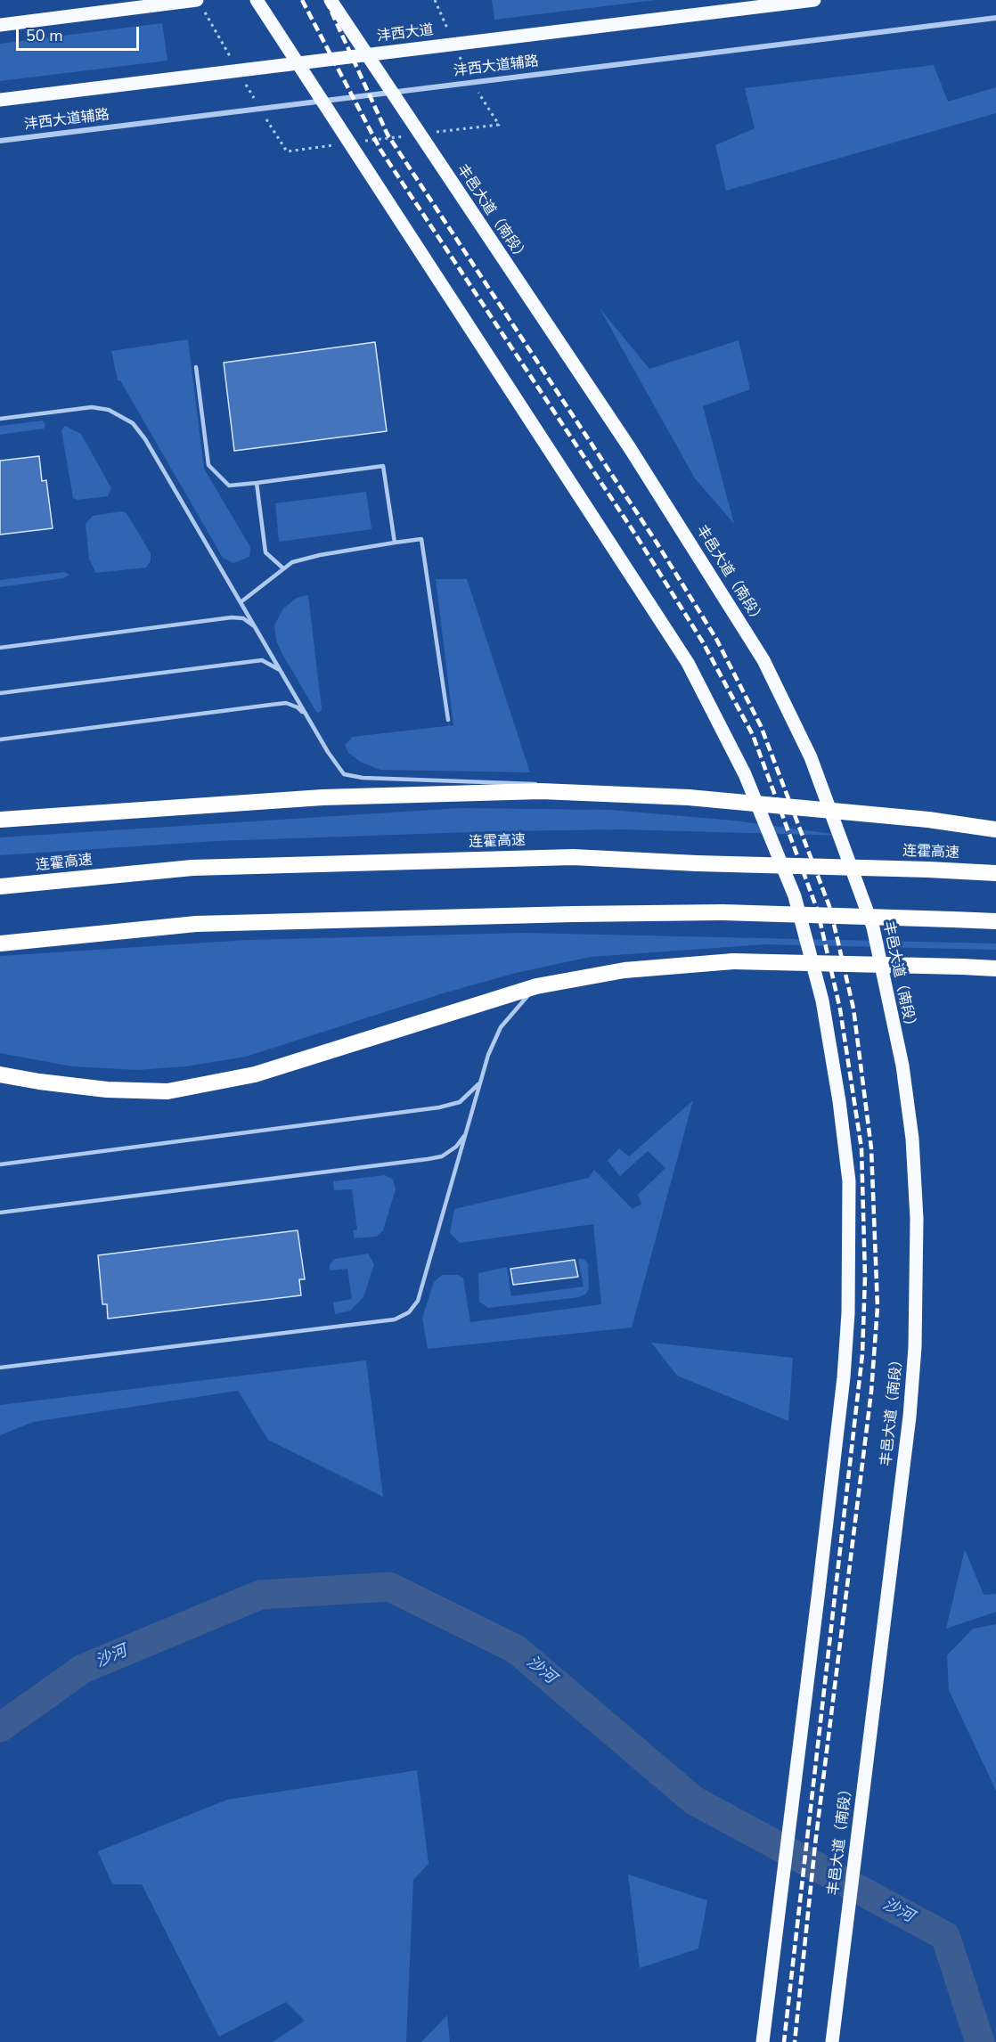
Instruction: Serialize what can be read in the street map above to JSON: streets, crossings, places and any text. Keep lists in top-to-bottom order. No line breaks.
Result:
{"streets":{"highway":["连霍高速"],"main road":["沣西大道","丰邑大道（南段）"],"street":["沣西大道辅路"]},"crossings":[["沣西大道","丰邑大道（南段）"],["沣西大道辅路","丰邑大道（南段）"]],"water":["沙河"],"scale_bar":"50 m"}
